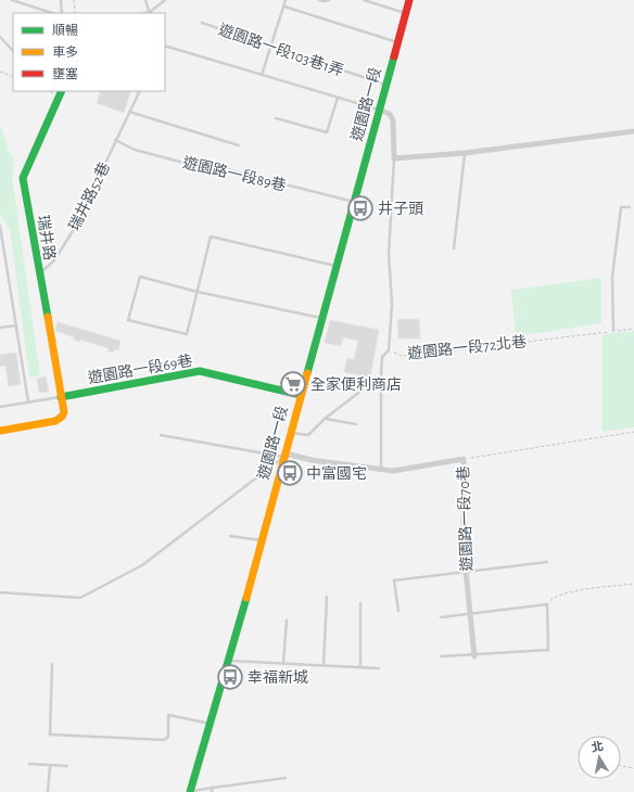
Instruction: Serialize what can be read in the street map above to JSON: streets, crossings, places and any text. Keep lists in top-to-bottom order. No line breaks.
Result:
{"streets":{"street":["遊園路一段","瑞井路","遊園路一段69巷","遊園路一段70巷"],"lane":["遊園路一段103巷1弄","遊園路一段89巷","瑞井路52巷","遊園路一段72北巷"]},"crossings":[["遊園路一段103巷1弄","遊園路一段"],["遊園路一段","遊園路一段89巷"],["遊園路一段","遊園路一段69巷"],["遊園路一段","遊園路一段70巷"],["遊園路一段89巷","瑞井路52巷"],["瑞井路52巷","瑞井路"],["瑞井路","遊園路一段69巷"],["遊園路一段72北巷","遊園路一段70巷"]],"places":{"bus stop":["井子頭","中富國宅","幸福新城"],"supermarket":["全家便利商店"]},"legend":["順暢","車多","壅塞"],"north":"top"}
